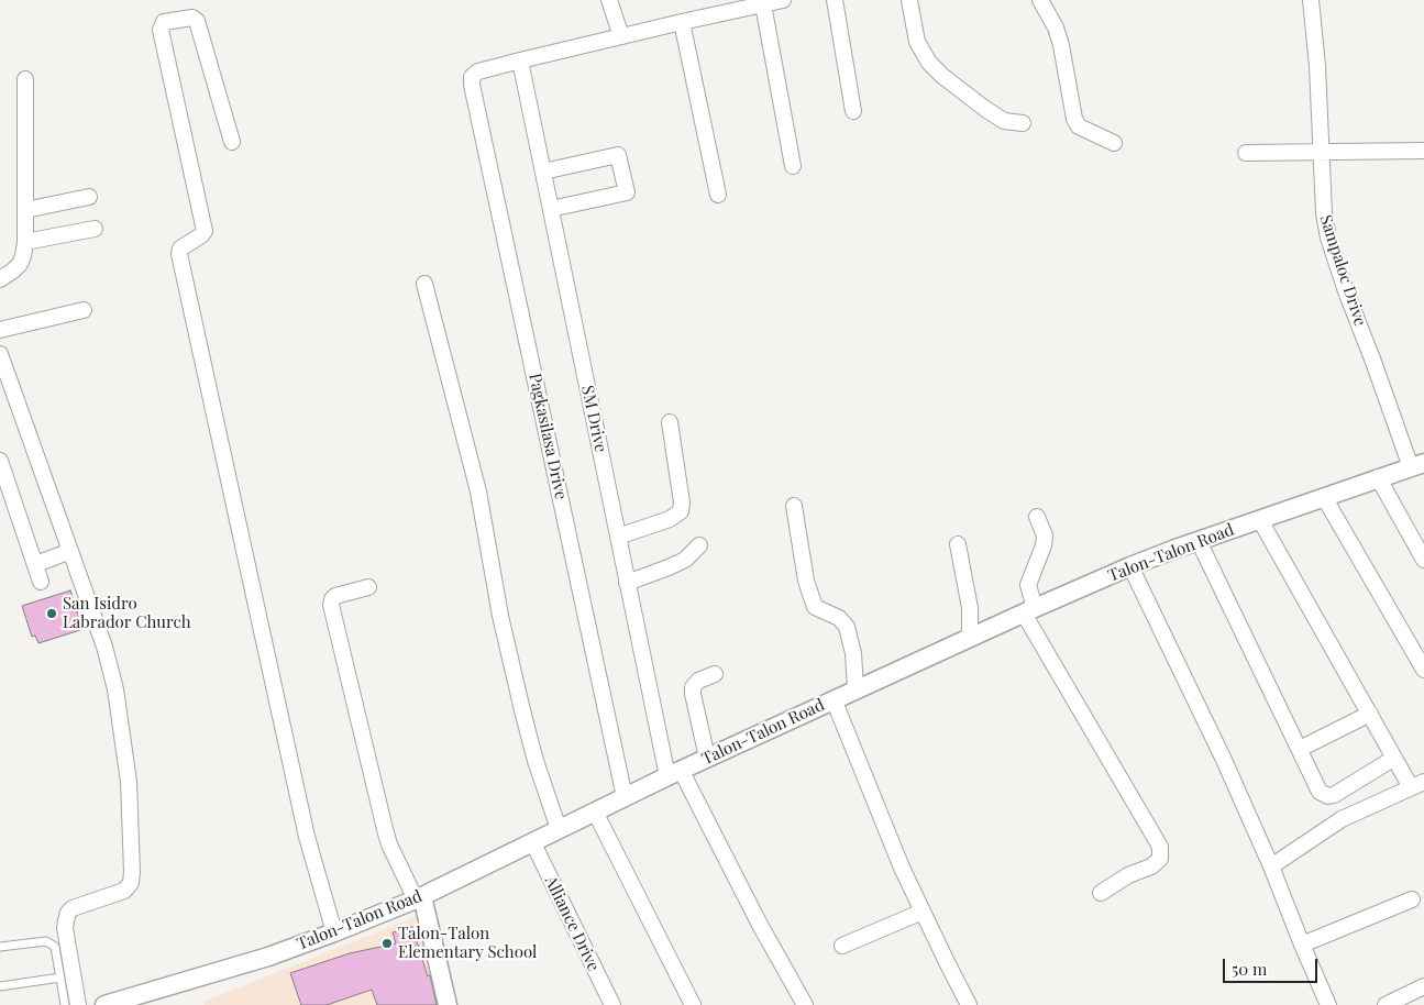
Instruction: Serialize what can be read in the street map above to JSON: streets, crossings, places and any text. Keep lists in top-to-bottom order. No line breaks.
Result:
{"streets":{"street":["Sampaloc Drive","SM Drive","Pagkasilasa Drive","Talon-Talon Road","Alliance Drive"]},"crossings":[["Sampaloc Drive","Talon-Talon Road"],["SM Drive","Pagkasilasa Drive"],["SM Drive","Talon-Talon Road"],["Pagkasilasa Drive","Talon-Talon Road"],["Talon-Talon Road","Alliance Drive"]],"places":["San Isidro Labrador Church","Talon-Talon Elementary School"],"scale_bar":"50 m"}
